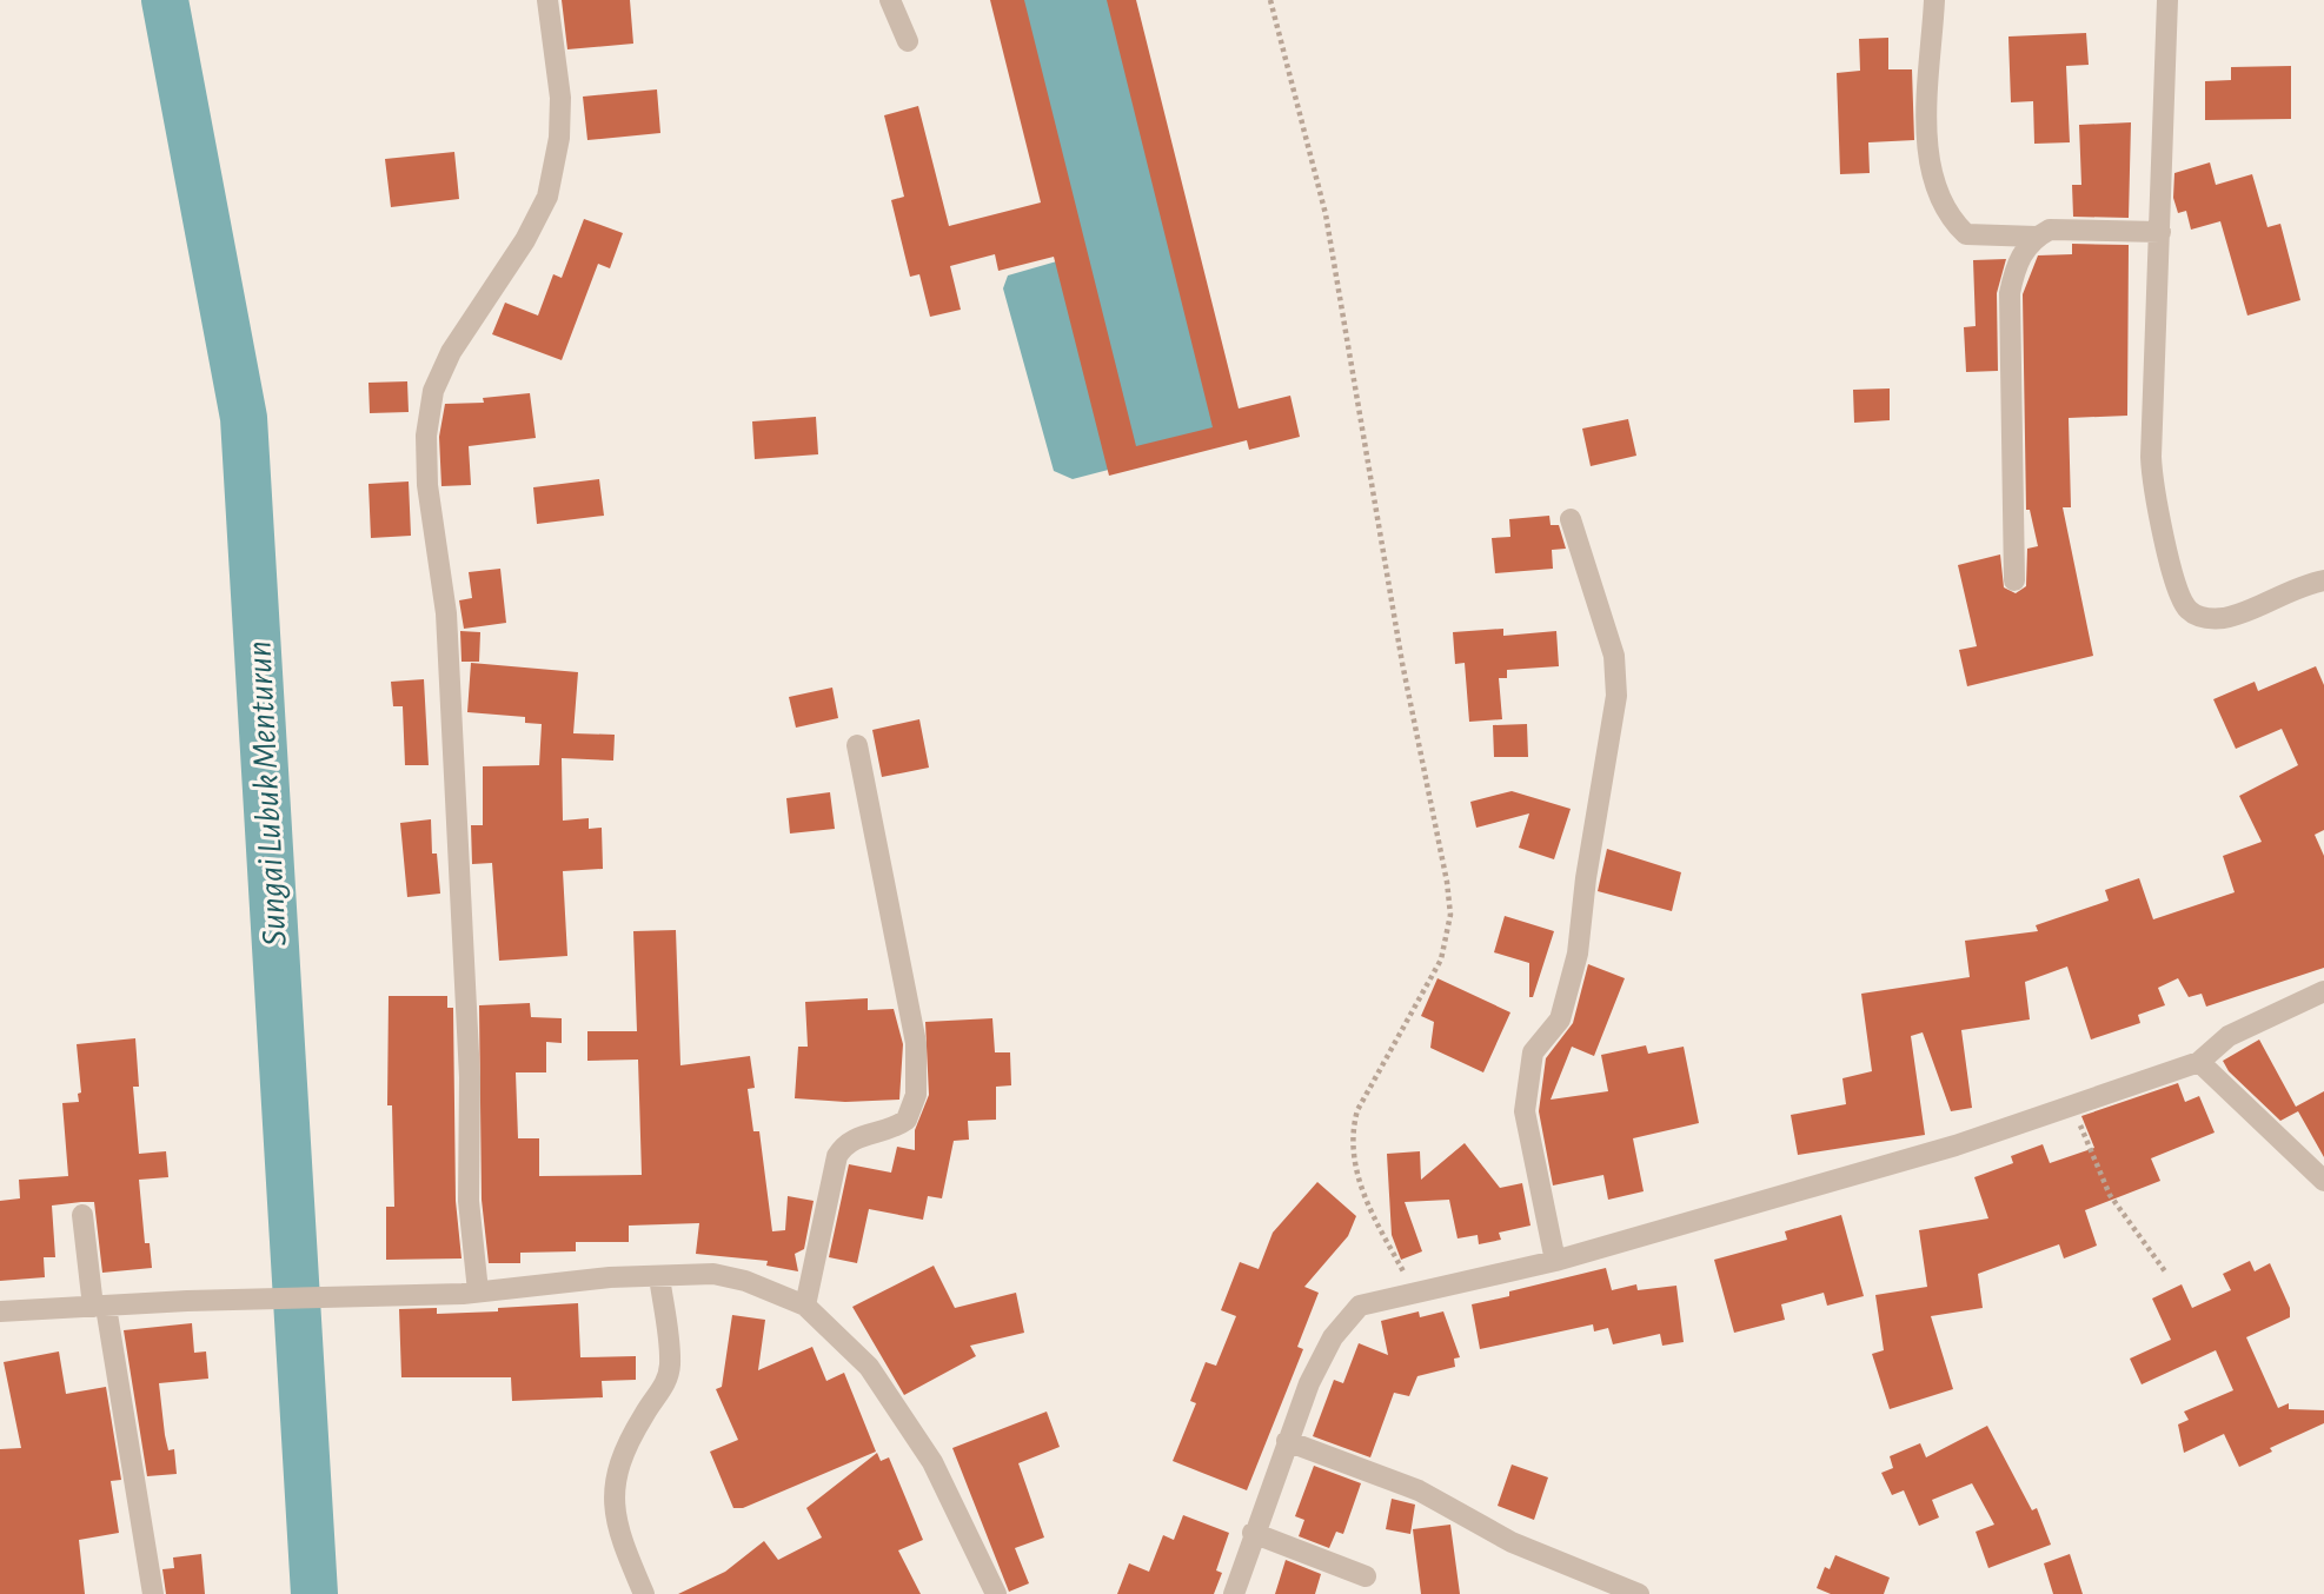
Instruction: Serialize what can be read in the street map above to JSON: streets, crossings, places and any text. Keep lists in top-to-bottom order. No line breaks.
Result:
{"water":["Sungai Lubuk Menturun"]}
